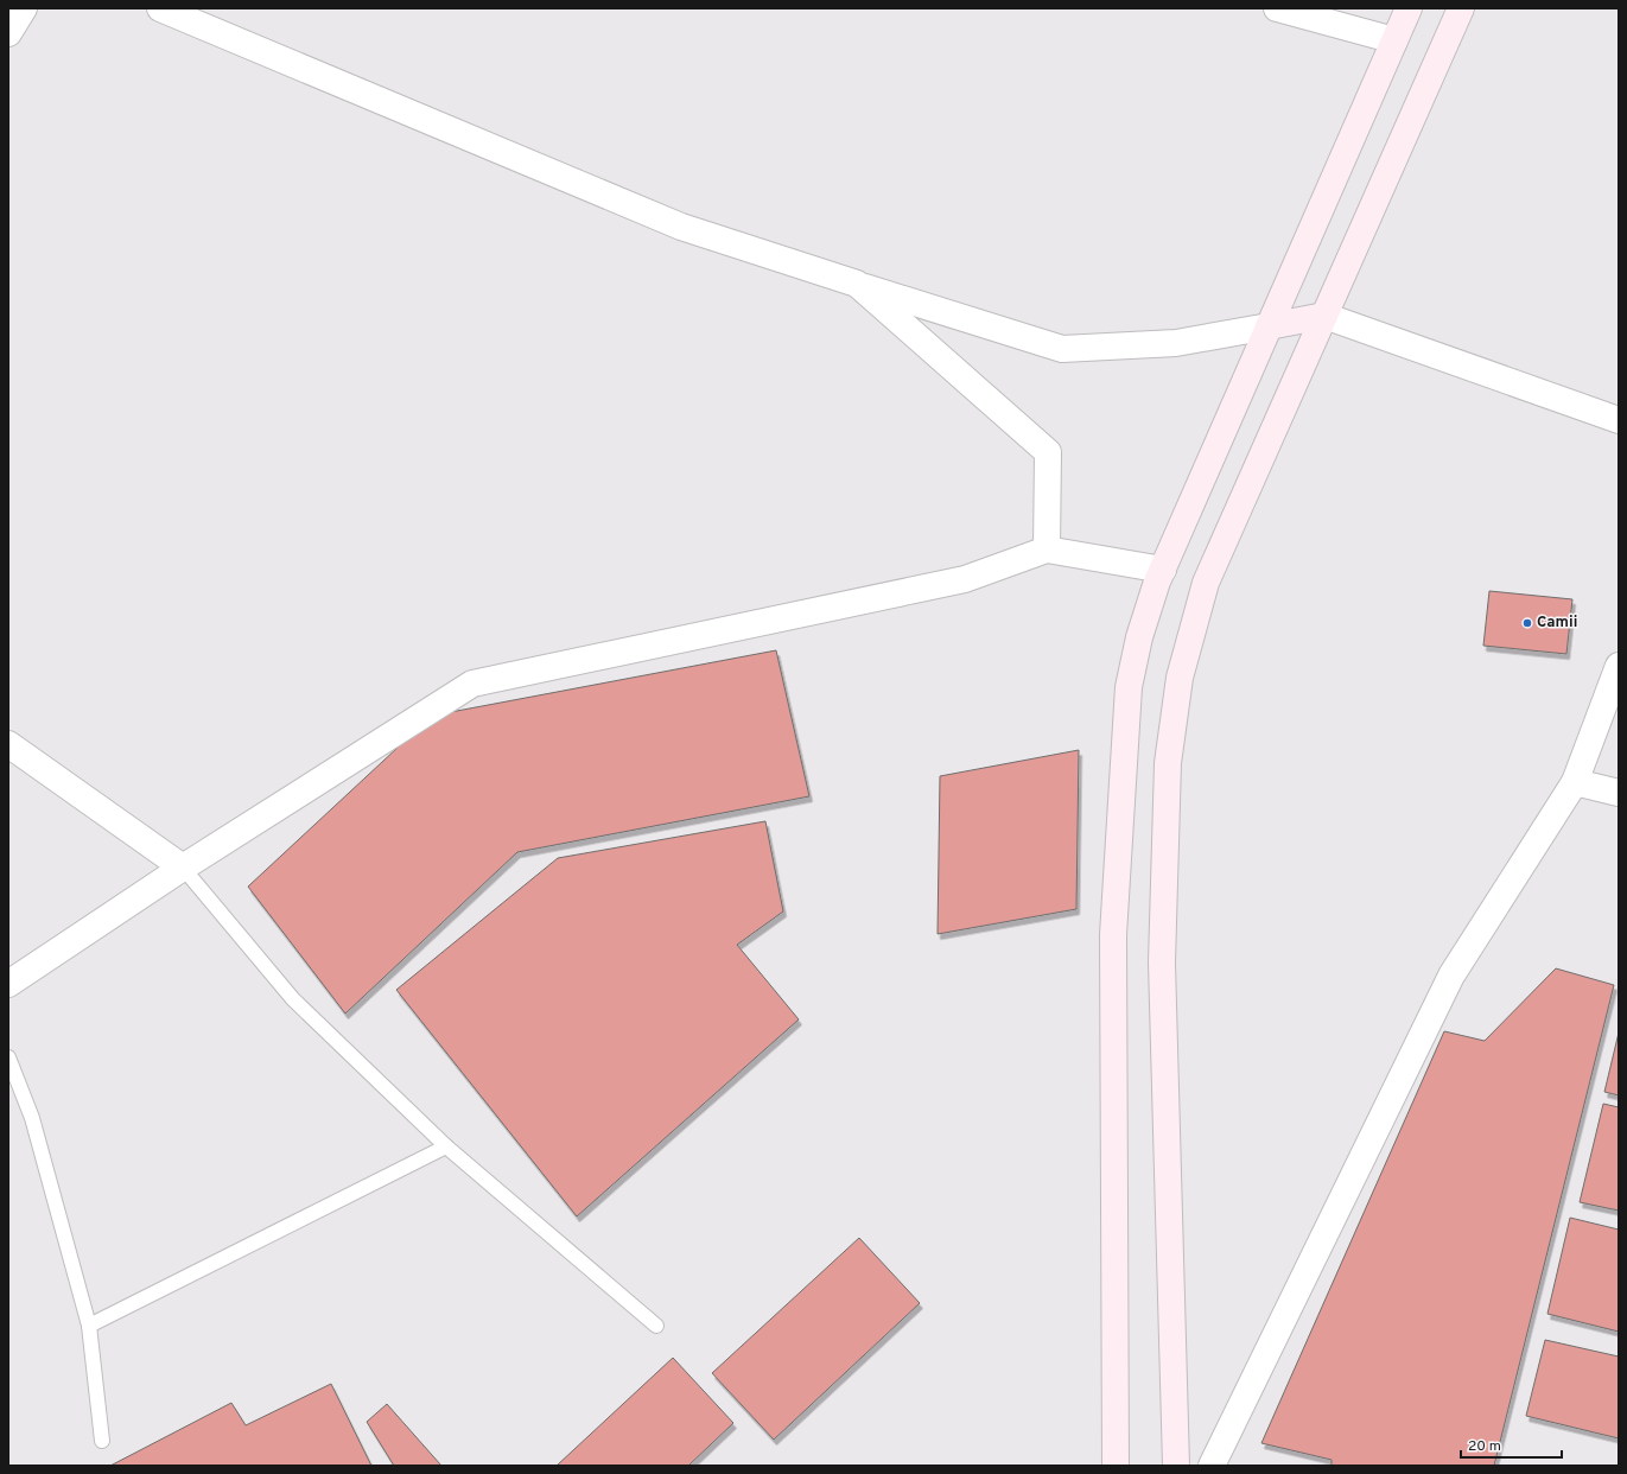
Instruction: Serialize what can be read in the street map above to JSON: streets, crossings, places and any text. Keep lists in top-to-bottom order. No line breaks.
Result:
{"places":["Camii"],"scale_bar":"20 m"}
